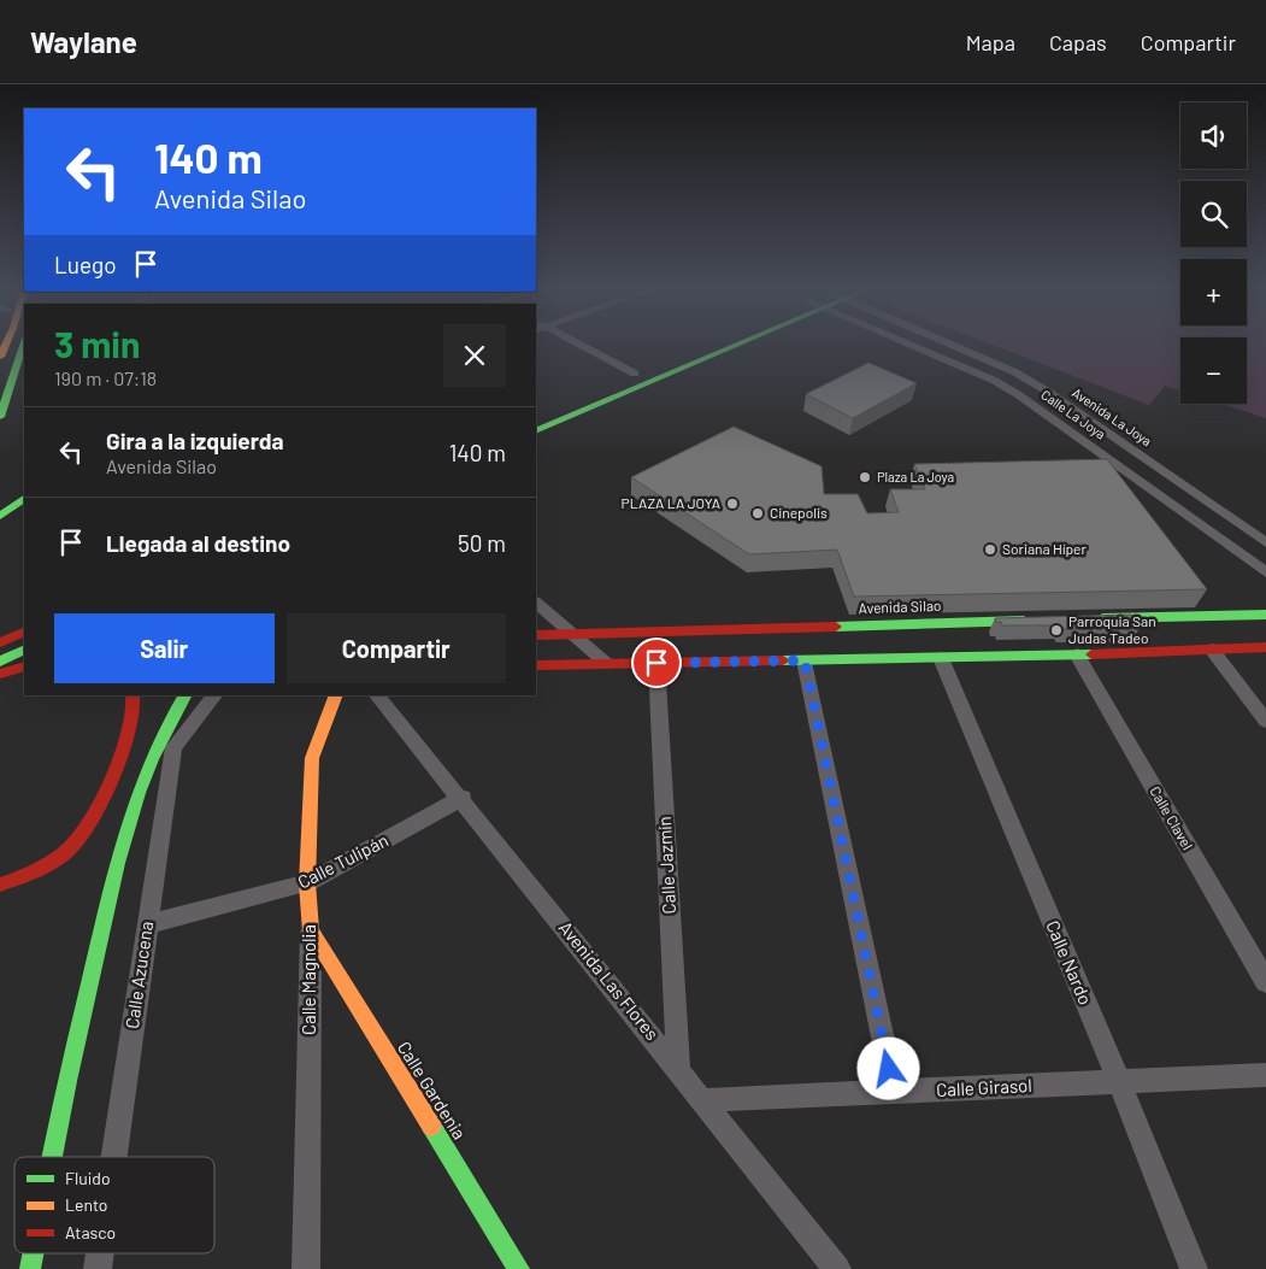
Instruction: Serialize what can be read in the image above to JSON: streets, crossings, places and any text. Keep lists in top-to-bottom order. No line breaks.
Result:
{"streets":{"main road":["Avenida Silao","Calle Magnolia","Calle Gardenia"],"street":["Calle La Joya","Avenida La Joya","Calle Clavel","Calle Tulipán","Calle Jazmín","Calle Nardo","Calle Azucena","Avenida Las Flores","Calle Girasol"]},"crossings":[["Calle Tulipán","Calle Azucena"],["Calle Tulipán","Calle Magnolia"],["Calle Tulipán","Avenida Las Flores"],["Calle Jazmín","Avenida Las Flores"],["Calle Nardo","Calle Girasol"],["Calle Magnolia","Calle Gardenia"],["Avenida Las Flores","Calle Girasol"]],"places":["Plaza La Joya","PLAZA LA JOYA","Cinepolis","Soriana Híper","Parroquia San Judas Tadeo"],"legend":["Fluido","Lento","Atasco"],"page":{"header":"Waylane","nav":["Mapa","Capas","Compartir"],"map_buttons":["+","−"],"turn":["140 m","Avenida Silao"],"then":"Luego","heading":["3 min","190 m · 07:18"],"list":[{"name":"Gira a la izquierda","note":"Avenida Silao","value":"140 m"},{"name":"Llegada al destino","value":"50 m"}],"buttons":["Salir","Compartir"]}}
